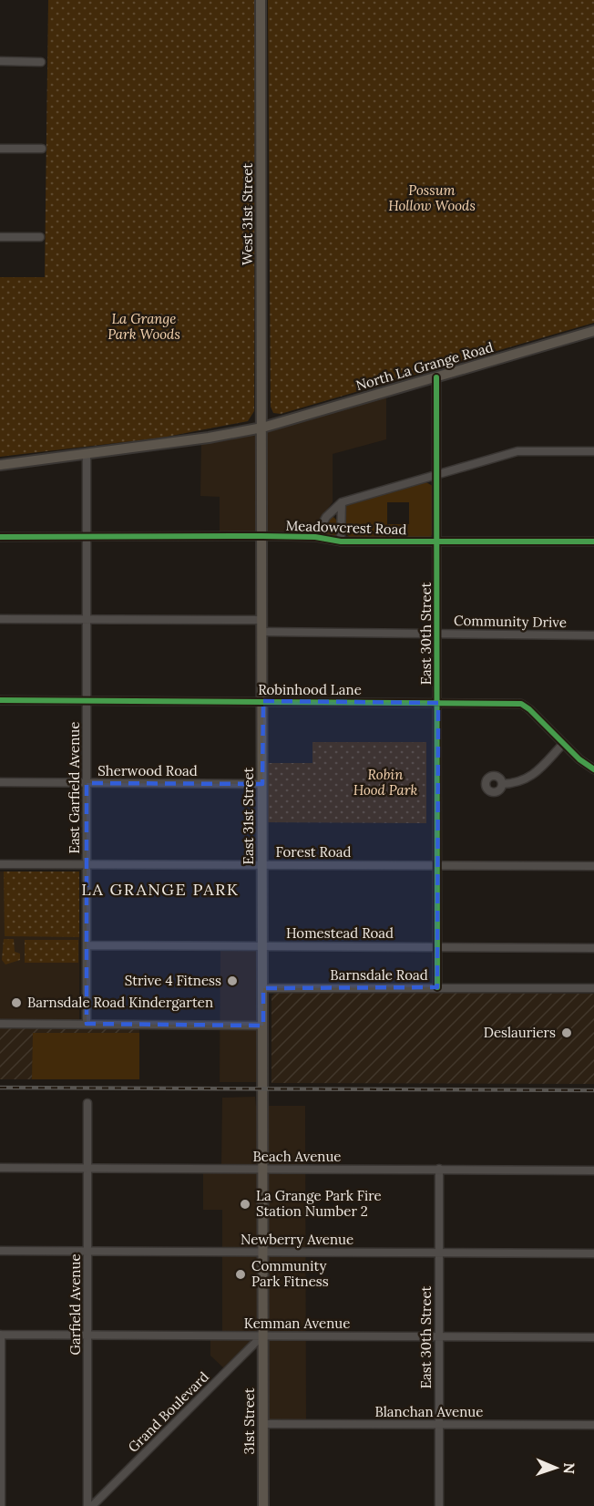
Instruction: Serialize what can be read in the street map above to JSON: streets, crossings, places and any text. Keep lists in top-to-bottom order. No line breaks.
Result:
{"streets":{"main road":["West 31st Street","North La Grange Road","East 31st Street","31st Street"],"street":["Meadowcrest Road","Community Drive","East 30th Street","Robinhood Lane","Sherwood Road","East Garfield Avenue","Forest Road","Homestead Road","Barnsdale Road","Beach Avenue","Newberry Avenue","Garfield Avenue","Kemman Avenue","Grand Boulevard","Blanchan Avenue"]},"crossings":[["West 31st Street","North La Grange Road"],["West 31st Street","East 31st Street"],["North La Grange Road","East 30th Street"],["North La Grange Road","East Garfield Avenue"],["North La Grange Road","East 31st Street"],["Meadowcrest Road","East 30th Street"],["Meadowcrest Road","East Garfield Avenue"],["Meadowcrest Road","East 31st Street"],["Community Drive","East 30th Street"],["Community Drive","East 31st Street"],["East 30th Street","Robinhood Lane"],["East 30th Street","Forest Road"],["East 30th Street","Homestead Road"],["East 30th Street","Barnsdale Road"],["East 30th Street","Beach Avenue"],["East 30th Street","Newberry Avenue"],["East 30th Street","Kemman Avenue"],["East 30th Street","Blanchan Avenue"],["Robinhood Lane","East Garfield Avenue"],["Robinhood Lane","East 31st Street"],["Sherwood Road","East Garfield Avenue"],["Sherwood Road","East 31st Street"],["East Garfield Avenue","Forest Road"],["East Garfield Avenue","Homestead Road"],["East 31st Street","Forest Road"],["East 31st Street","Homestead Road"],["East 31st Street","Barnsdale Road"],["East 31st Street","Beach Avenue"],["East 31st Street","Newberry Avenue"],["East 31st Street","Kemman Avenue"],["East 31st Street","Grand Boulevard"],["East 31st Street","31st Street"],["Beach Avenue","Garfield Avenue"],["Newberry Avenue","Garfield Avenue"],["Garfield Avenue","Kemman Avenue"],["Kemman Avenue","Grand Boulevard"],["Kemman Avenue","31st Street"],["Grand Boulevard","31st Street"],["Blanchan Avenue","31st Street"]],"districts":["LA GRANGE PARK"],"parks":["Possum Hollow Woods","La Grange Park Woods","Robin Hood Park"],"places":["Strive 4 Fitness","Barnsdale Road Kindergarten","Deslauriers","La Grange Park Fire Station Number 2","Community Park Fitness"],"north":"right"}
